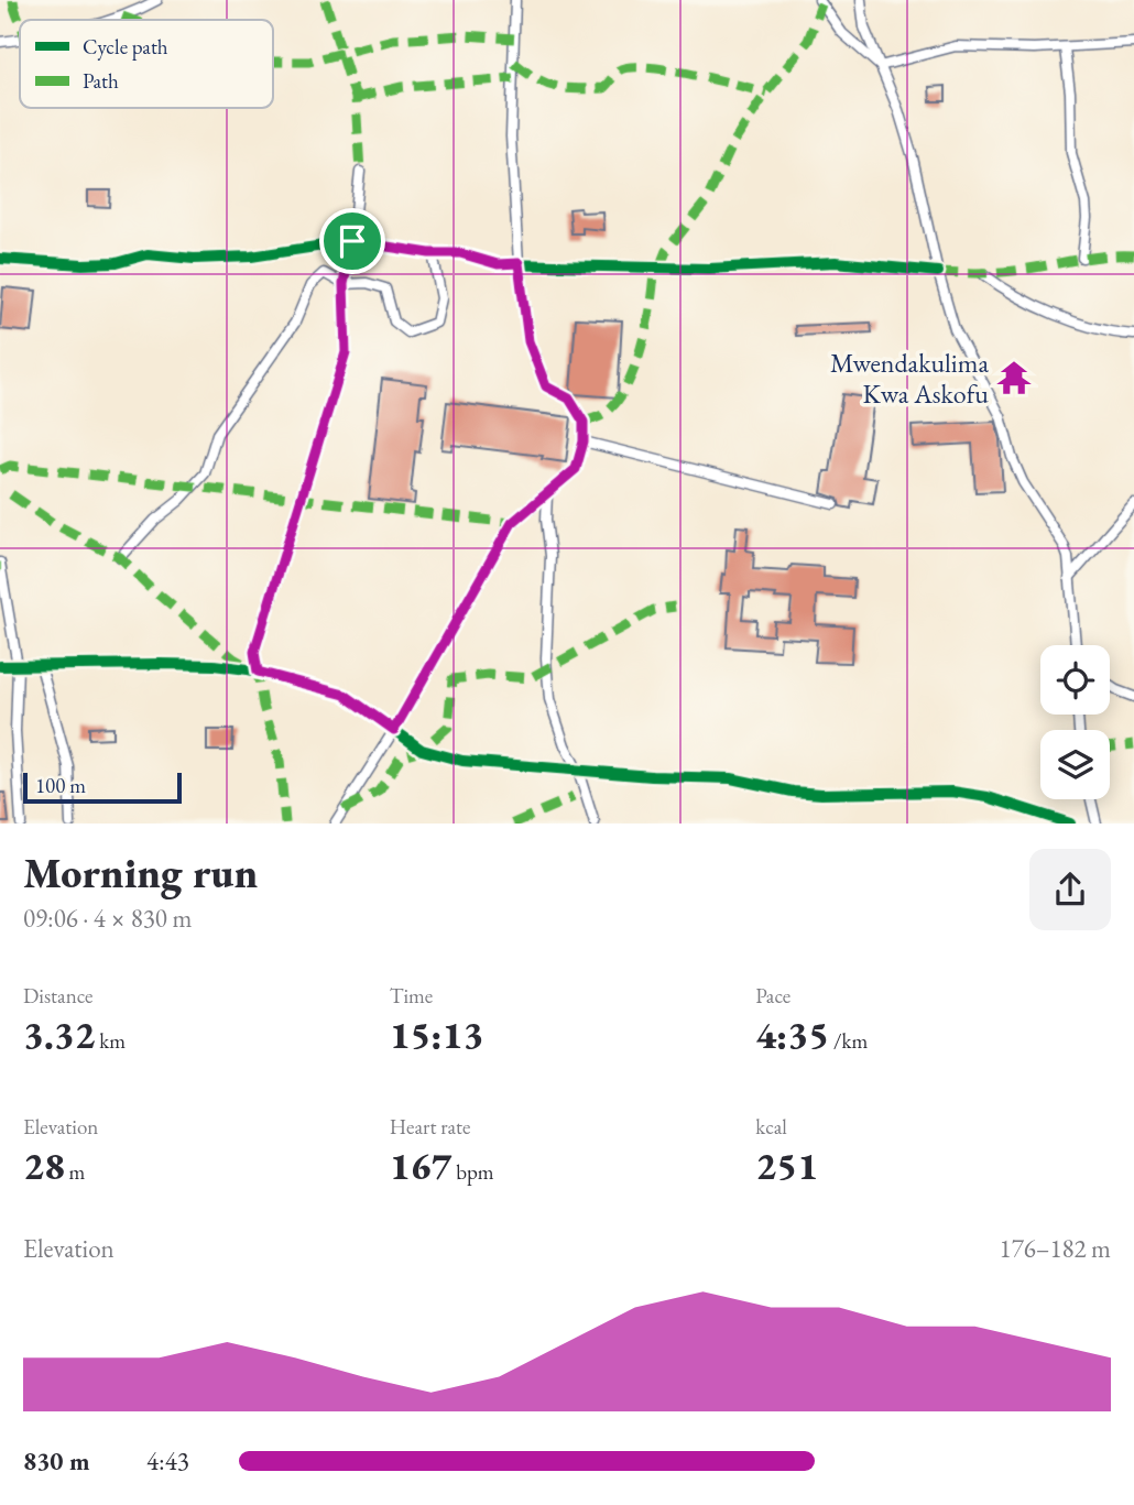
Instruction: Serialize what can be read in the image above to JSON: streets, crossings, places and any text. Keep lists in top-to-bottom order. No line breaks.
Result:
{"places":{"temple":["Mwendakulima Kwa Askofu"]},"legend":["Cycle path","Path"],"scale_bar":"100 m","page":{"scale":"100 m","heading":["Morning run","09:06 · 4 × 830 m"],"stats":[["Distance","3.32 km"],["Time","15:13"],["Pace","4:35 /km"],["Elevation","28 m"],["Heart rate","167 bpm"],["kcal","251"]],"chart":["Elevation","176–182 m"],"list":[{"name":"830 m","note":"4:43"}]}}
